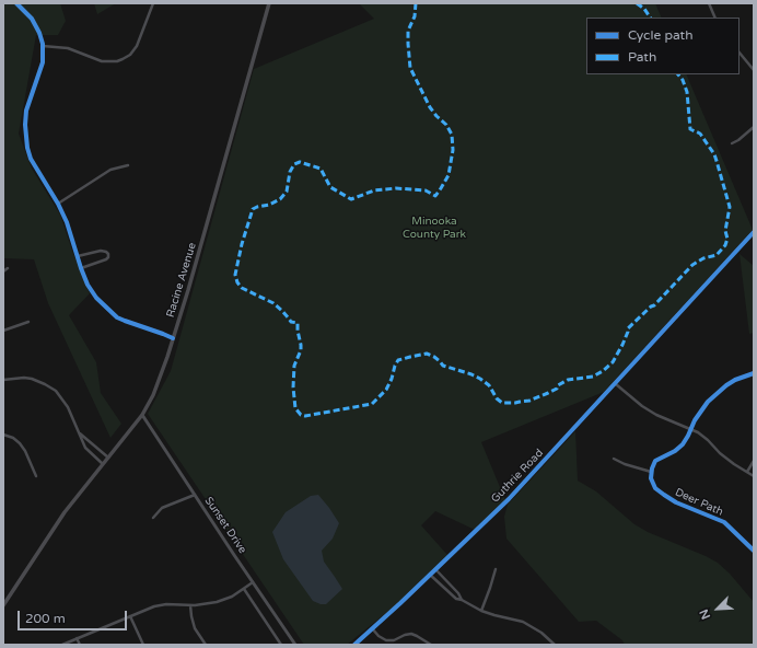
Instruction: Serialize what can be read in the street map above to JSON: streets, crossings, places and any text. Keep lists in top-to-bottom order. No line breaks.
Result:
{"streets":{"main road":["Racine Avenue"],"street":["Guthrie Road","Deer Path","Sunset Drive"]},"crossings":[["Racine Avenue","Sunset Drive"]],"parks":["Minooka County Park"],"legend":["Cycle path","Path"],"scale_bar":"200 m","north":"bottom left"}
